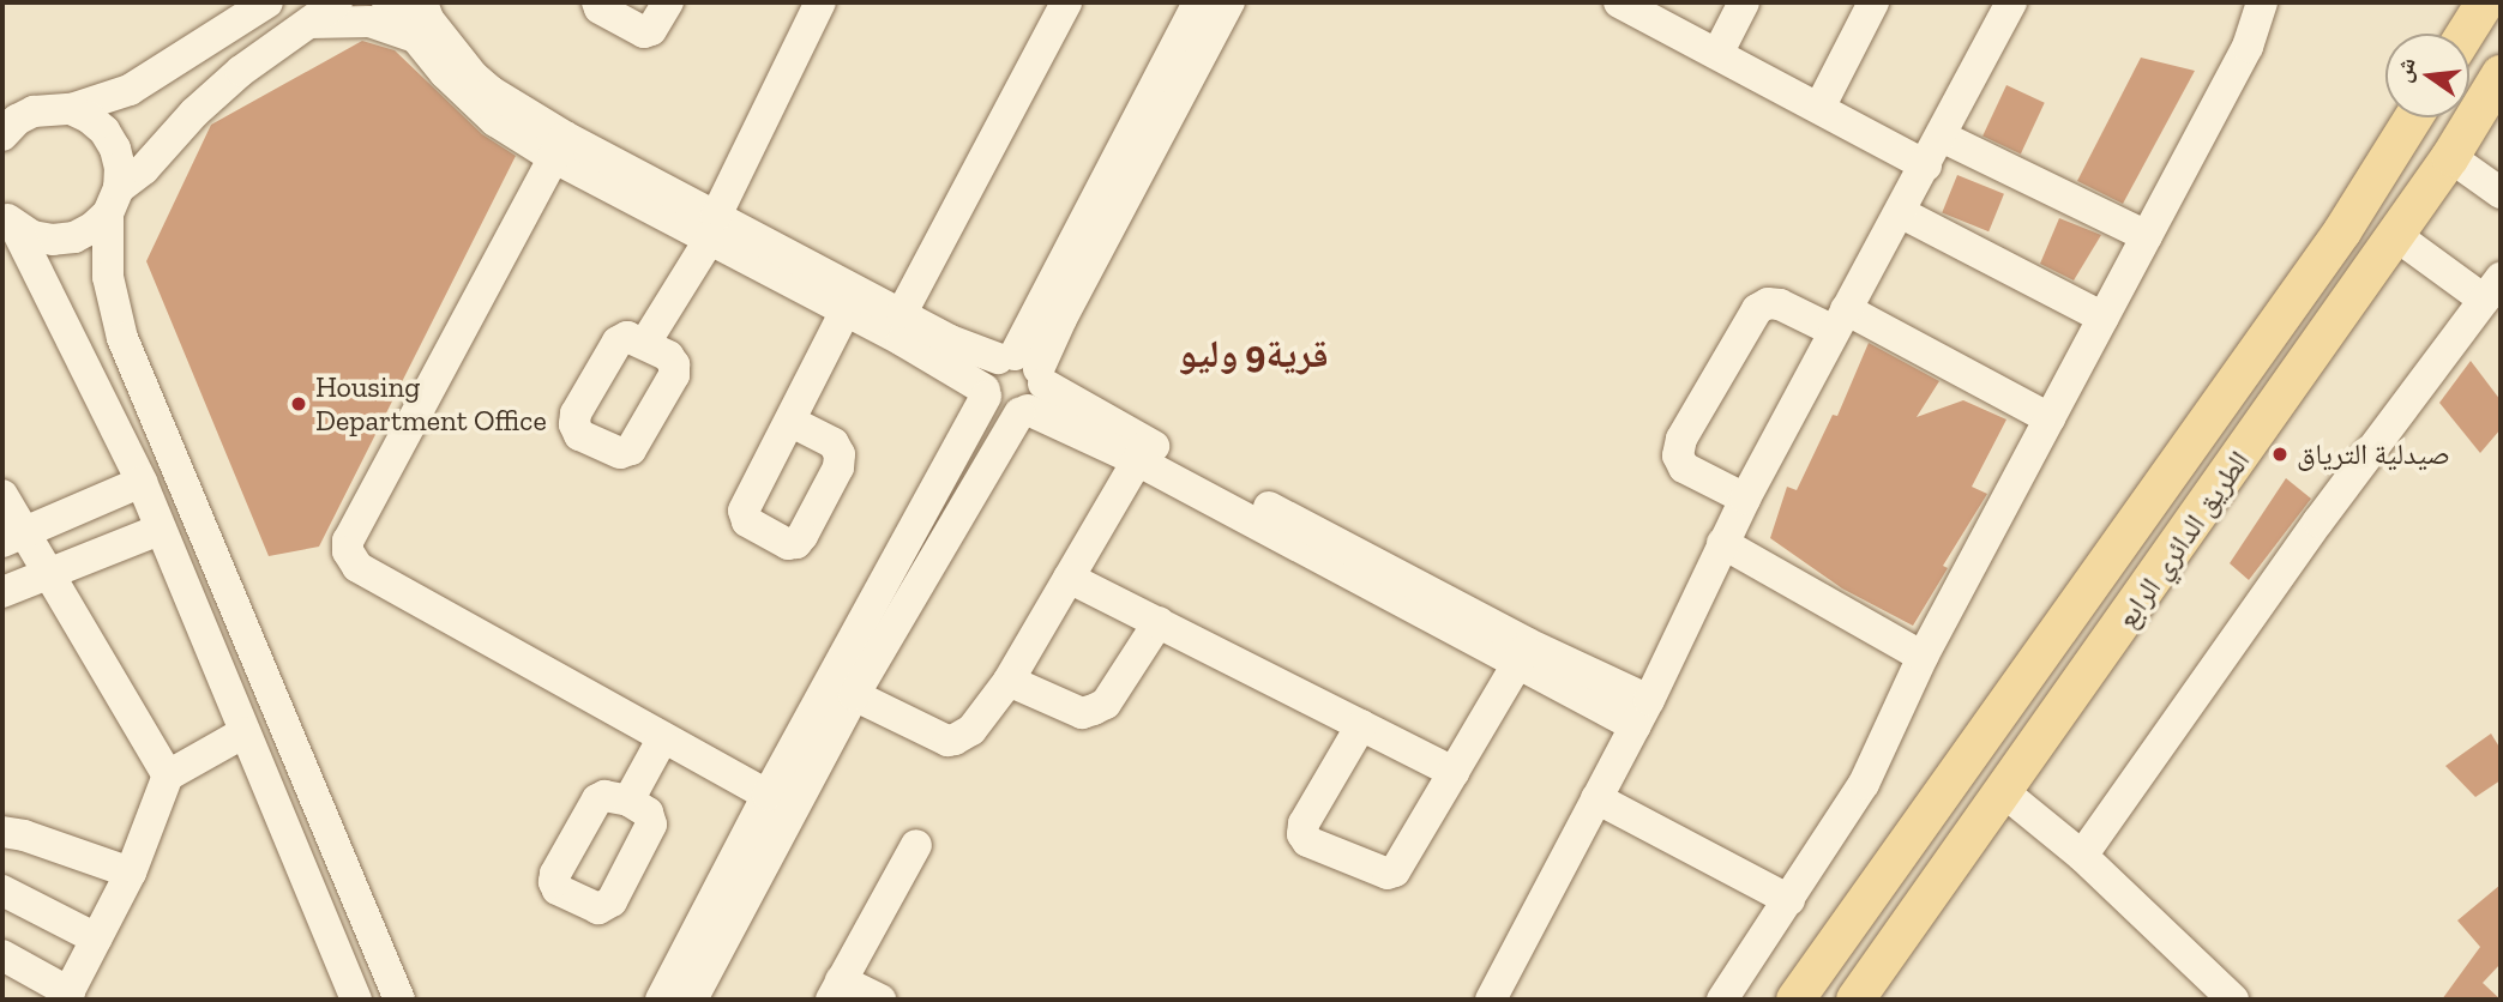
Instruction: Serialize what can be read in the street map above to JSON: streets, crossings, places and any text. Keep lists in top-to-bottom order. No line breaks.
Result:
{"streets":{"main road":["الطريق الدائري الرابع"]},"districts":["قرية9 وليو"],"places":["Housing Department Office","صيدلية الترياق"],"north":"left"}
